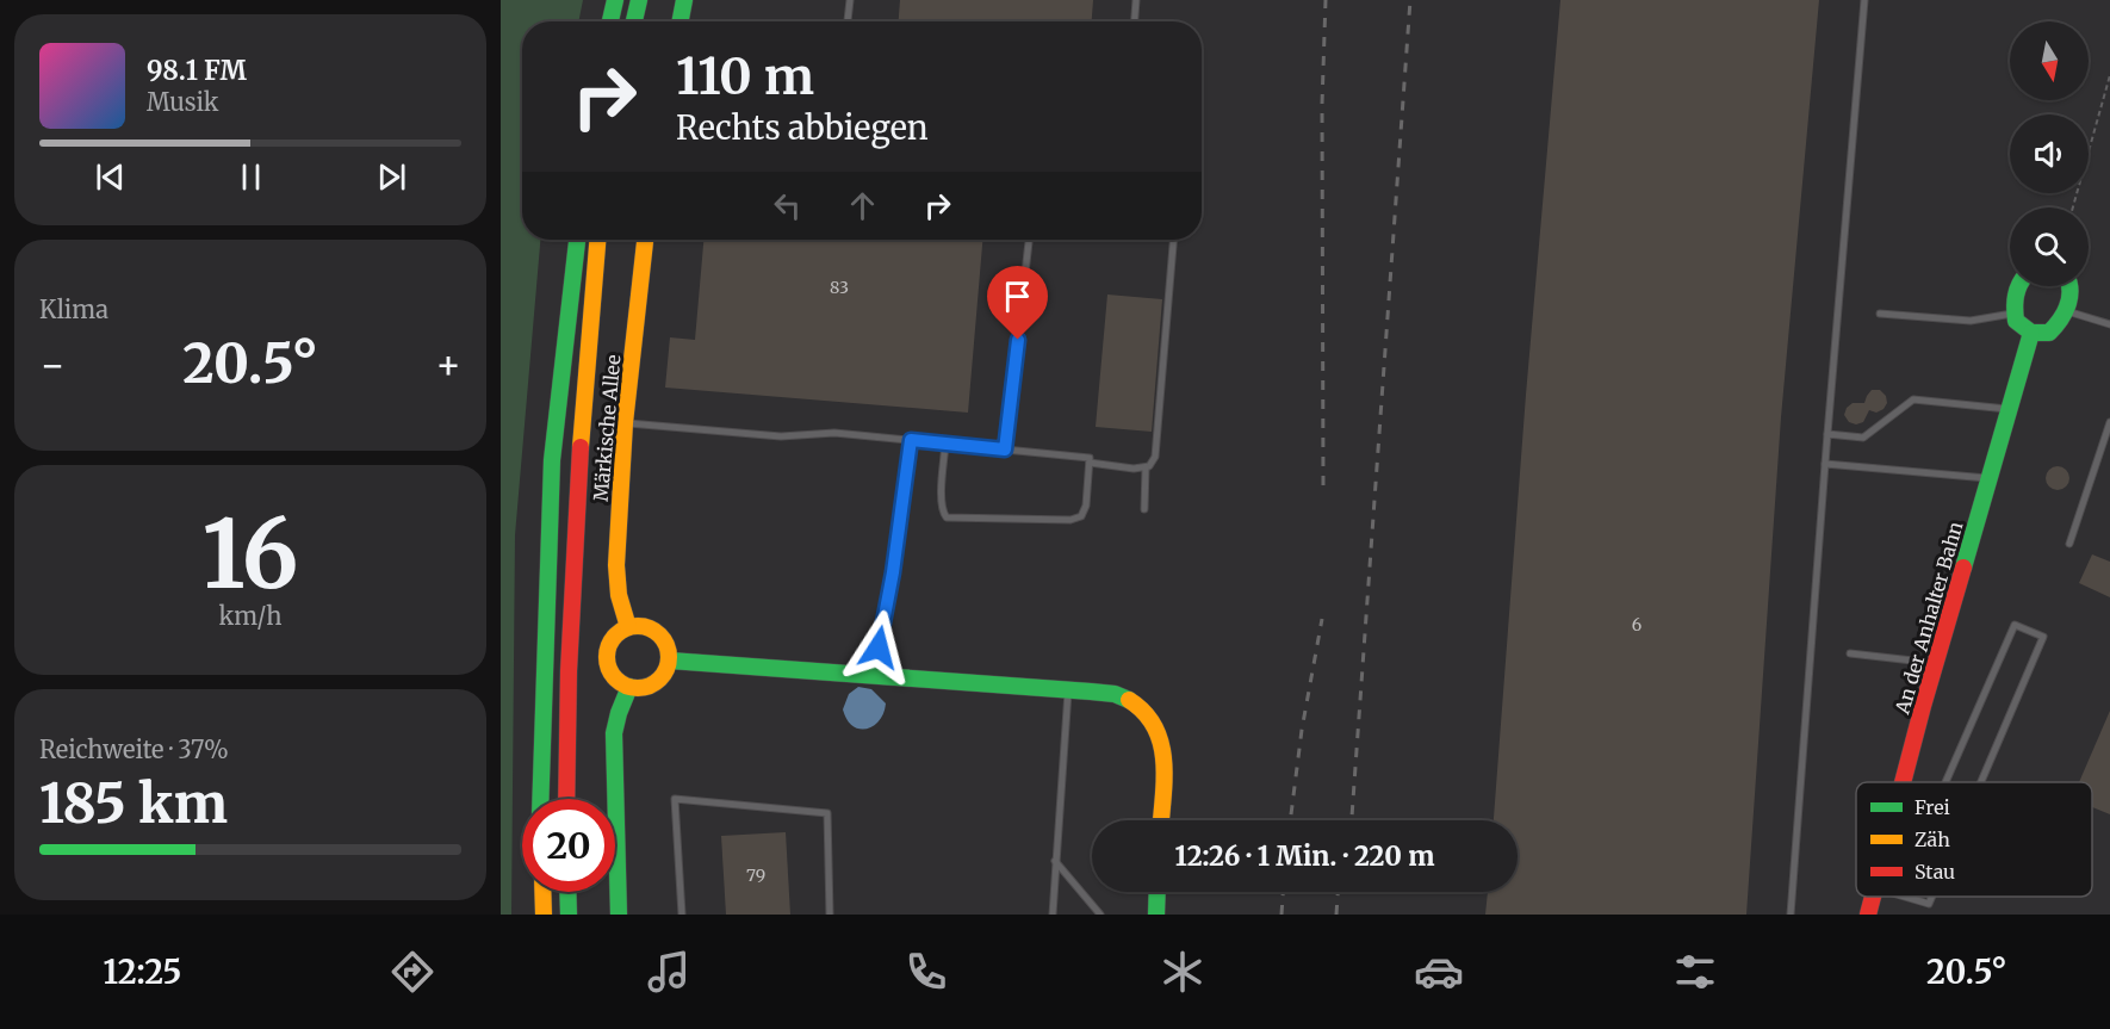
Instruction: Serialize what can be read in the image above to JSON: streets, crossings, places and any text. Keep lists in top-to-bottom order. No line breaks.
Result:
{"streets":{"main road":["Märkische Allee","An der Anhalter Bahn"]},"house_numbers":["83","6","79"],"legend":["Frei","Zäh","Stau"],"north":"bottom","page":{"turn":["110 m","Rechts abbiegen"],"song":["98.1 FM","Musik"],"tile":["Klima",["16","km/h"],["Reichweite · 37%","185 km"]],"heat":["−","20.5°","+"],"limit":"20","trip":"12:26 · 1 Min. · 220 m","tabs":["12:25","20.5°"]}}
